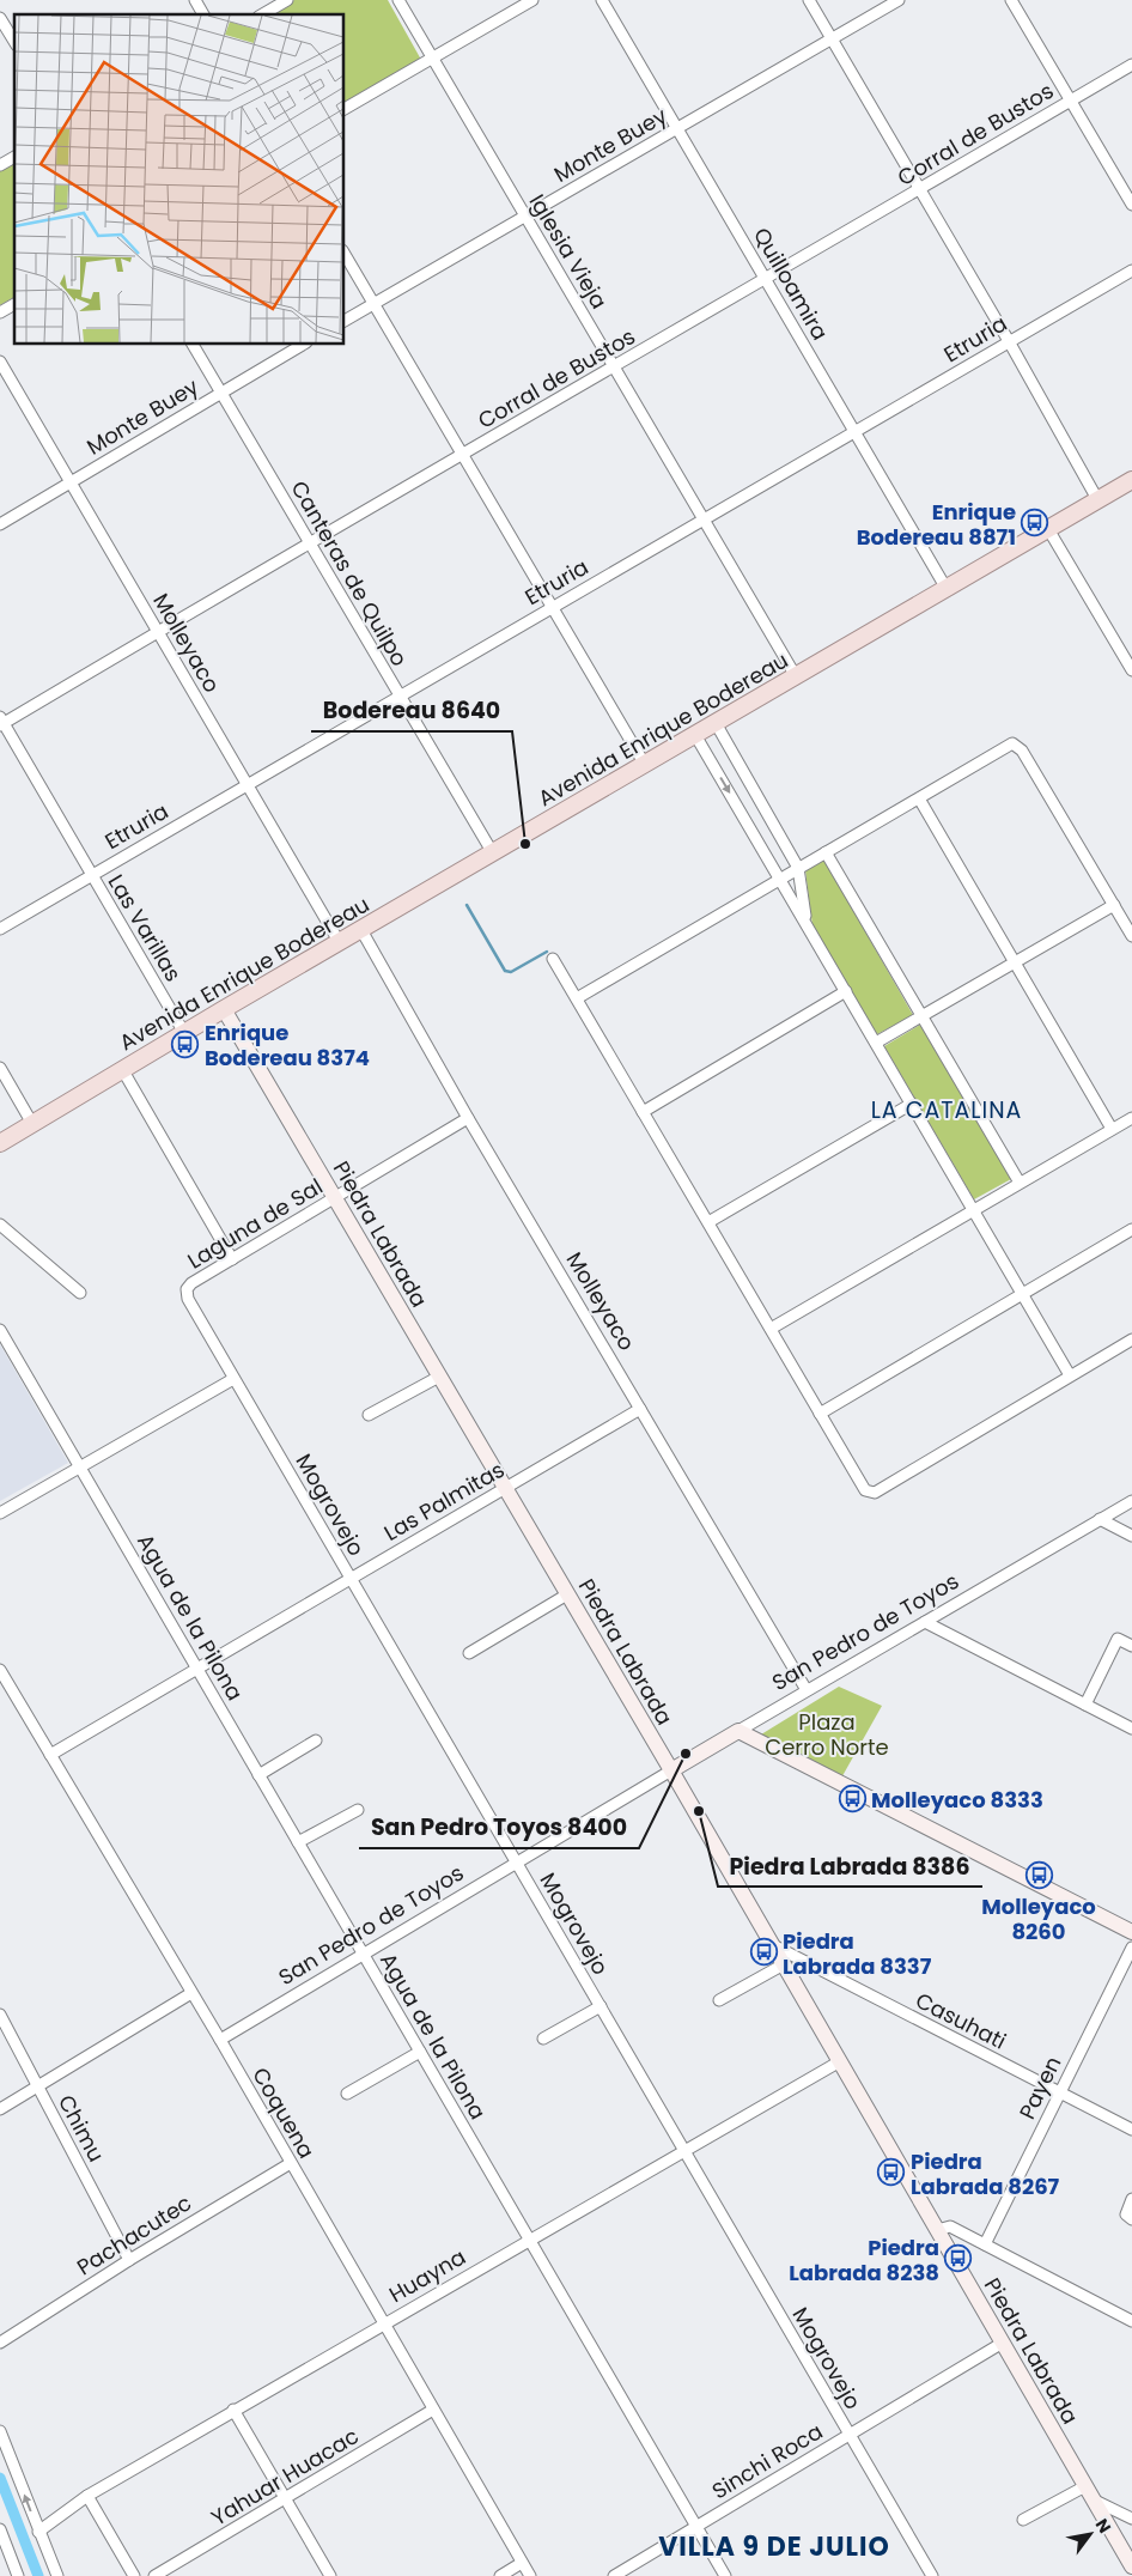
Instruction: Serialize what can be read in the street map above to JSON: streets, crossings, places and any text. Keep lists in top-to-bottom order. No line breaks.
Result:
{"streets":{"main road":["Avenida Enrique Bodereau","Piedra Labrada","San Pedro de Toyos"],"street":["Corral de Bustos","Monte Buey","Iglesia Vieja","Quilloamira","Etruria","Canteras de Quilpo","Molleyaco","Las Varillas","Laguna de Sal","Las Palmitas","Mogrovejo","Agua de la Pilona","Casuhati","Payen","Coquena","Chimu","Pachacutec","Huayna","Sinchi Roca","Yahuar Huacac"]},"crossings":[["Corral de Bustos","Iglesia Vieja"],["Corral de Bustos","Quilloamira"],["Corral de Bustos","Canteras de Quilpo"],["Corral de Bustos","Molleyaco"],["Corral de Bustos","Las Varillas"],["Monte Buey","Iglesia Vieja"],["Monte Buey","Quilloamira"],["Monte Buey","Canteras de Quilpo"],["Monte Buey","Molleyaco"],["Iglesia Vieja","Etruria"],["Iglesia Vieja","Avenida Enrique Bodereau"],["Quilloamira","Etruria"],["Quilloamira","Avenida Enrique Bodereau"],["Etruria","Canteras de Quilpo"],["Etruria","Molleyaco"],["Etruria","Las Varillas"],["Canteras de Quilpo","Avenida Enrique Bodereau"],["Molleyaco","Avenida Enrique Bodereau"],["Molleyaco","Laguna de Sal"],["Molleyaco","Las Palmitas"],["Molleyaco","San Pedro de Toyos"],["Avenida Enrique Bodereau","Las Varillas"],["Avenida Enrique Bodereau","Piedra Labrada"],["Laguna de Sal","Piedra Labrada"],["Laguna de Sal","Mogrovejo"],["Piedra Labrada","Las Palmitas"],["Piedra Labrada","San Pedro de Toyos"],["Piedra Labrada","Casuhati"],["Piedra Labrada","Huayna"],["Piedra Labrada","Sinchi Roca"],["Las Palmitas","Mogrovejo"],["Las Palmitas","Agua de la Pilona"],["Las Palmitas","Coquena"],["Mogrovejo","San Pedro de Toyos"],["Mogrovejo","Huayna"],["Mogrovejo","Sinchi Roca"],["Agua de la Pilona","San Pedro de Toyos"],["Agua de la Pilona","Huayna"],["Agua de la Pilona","Sinchi Roca"],["San Pedro de Toyos","Coquena"],["Casuhati","Payen"],["Coquena","Pachacutec"],["Coquena","Huayna"],["Coquena","Yahuar Huacac"],["Chimu","Pachacutec"]],"districts":["LA CATALINA","VILLA 9 DE JULIO"],"parks":["Plaza Cerro Norte"],"places":{"bus stop":["Enrique Bodereau 8871","Enrique Bodereau 8374","Molleyaco 8333","Molleyaco 8260","Piedra Labrada 8337","Piedra Labrada 8267","Piedra Labrada 8238"],"other":["Bodereau 8640","San Pedro Toyos 8400","Piedra Labrada 8386"]},"north":"top right"}
